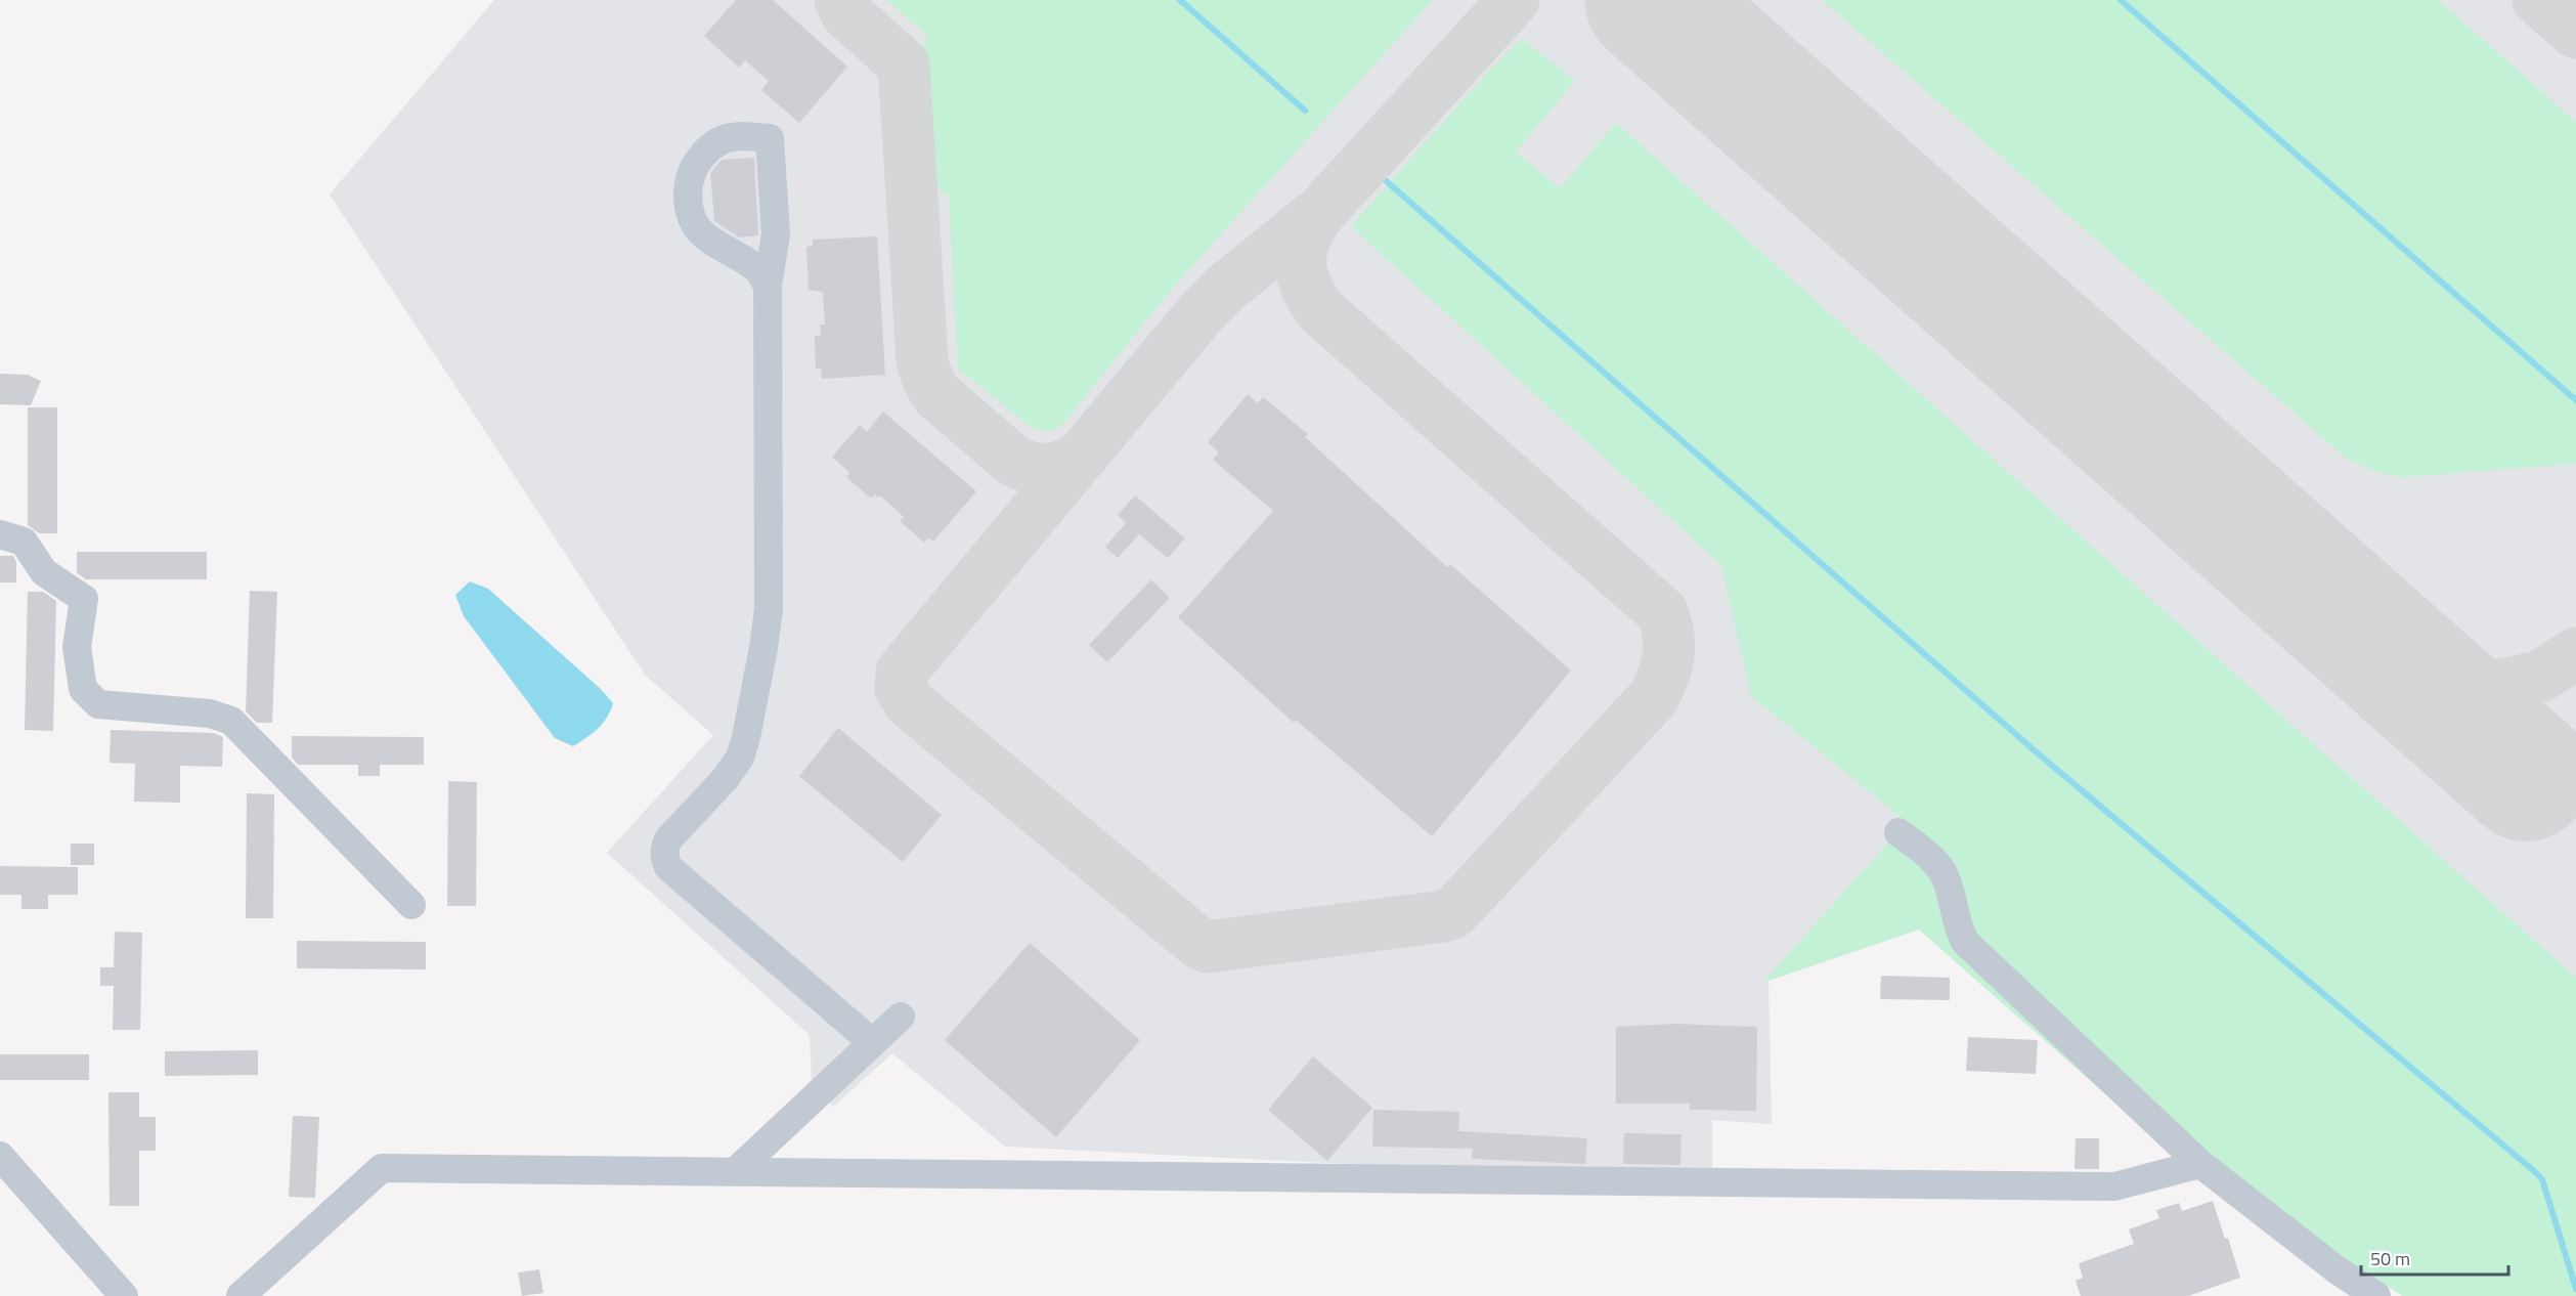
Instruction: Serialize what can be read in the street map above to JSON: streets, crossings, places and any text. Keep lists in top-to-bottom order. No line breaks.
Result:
{"scale_bar":"50 m"}
